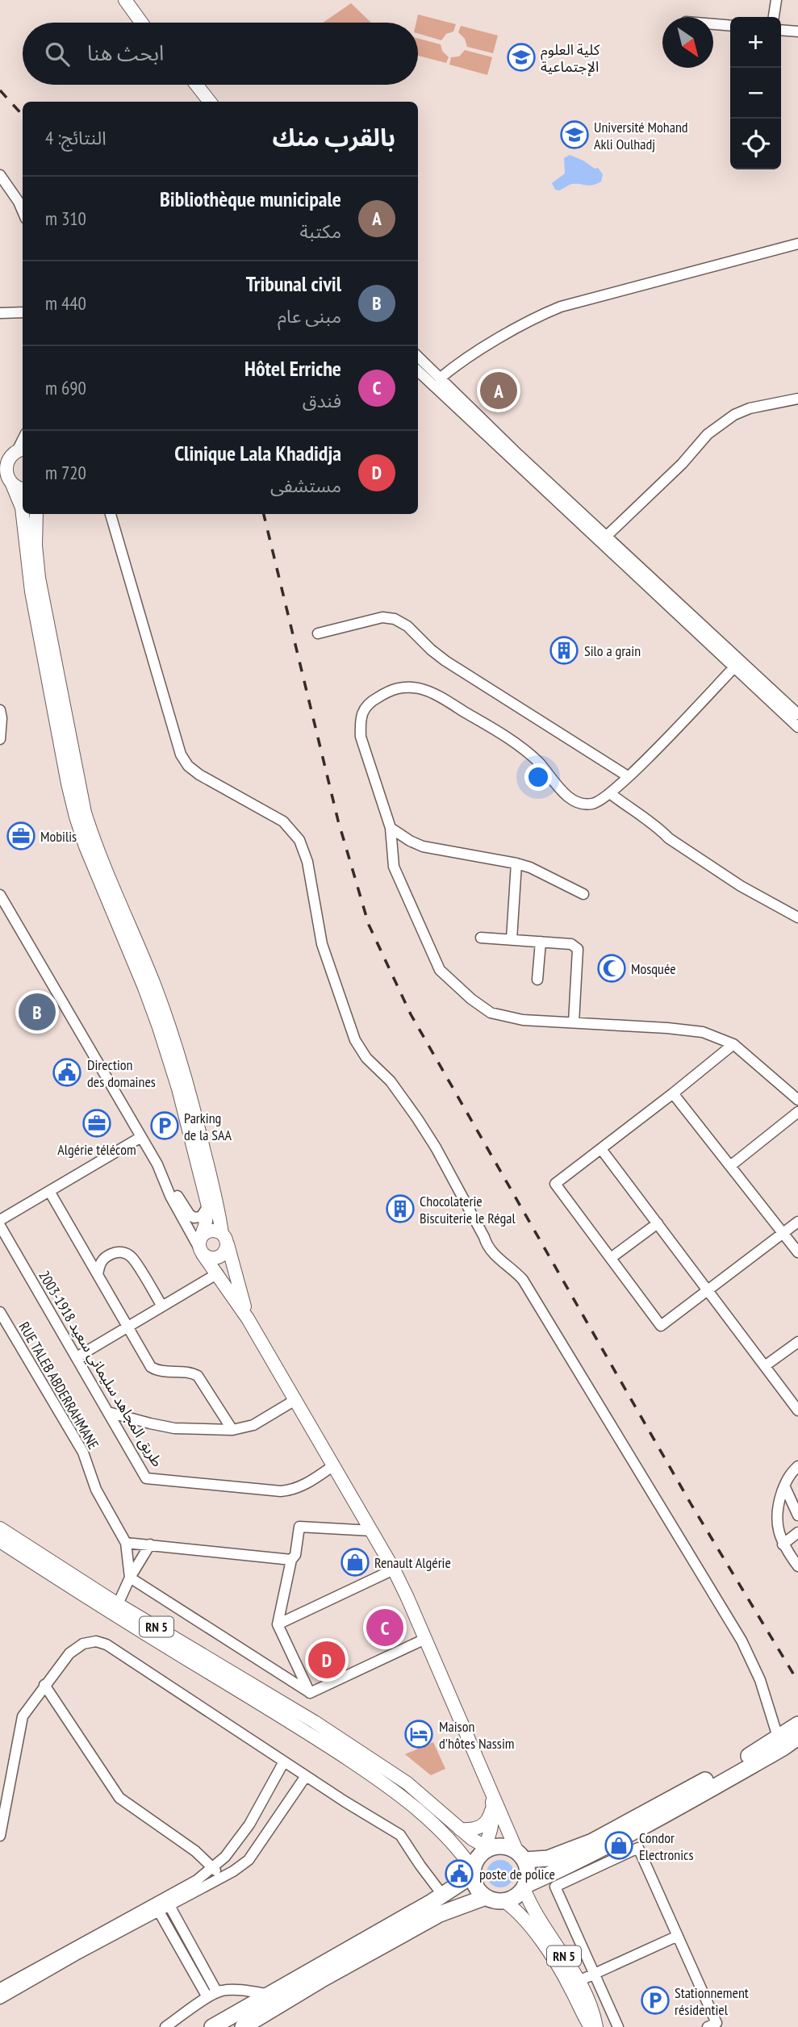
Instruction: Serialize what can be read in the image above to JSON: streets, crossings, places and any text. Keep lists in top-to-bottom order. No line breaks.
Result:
{"streets":{"main road":["RN 5"],"street":["طريق المجاهد سليماني سعيد 1918-2003","RUE TALEB ABDERRAHMANE"]},"places":{"school or university":["كلية العلوم الإجتماعية","Université Mohand Akli Oulhadj"],"building":["Silo a grain","Chocolaterie Biscuiterie le Régal"],"office":["Mobilis","Algérie télécom"],"mosque":["Mosquée"],"public building":["Direction des domaines","poste de police"],"parking":["Parking de la SAA","Stationnement résidentiel"],"shop":["Renault Algérie","Condor Electronics"],"hotel":["Maison d'hôtes Nassim"]},"north":"bottom right","page":{"map_buttons":["+","−"],"search":"ابحث هنا","heading":["بالقرب منك","النتائج: 4"],"list":[{"mark":"A","name":"Bibliothèque municipale","note":"مكتبة","value":"310 m"},{"mark":"B","name":"Tribunal civil","note":"مبنى عام","value":"440 m"},{"mark":"C","name":"Hôtel Erriche","note":"فندق","value":"690 m"},{"mark":"D","name":"Clinique Lala Khadidja","note":"مستشفى","value":"720 m"}],"pins":["A","B","C","D"]}}
